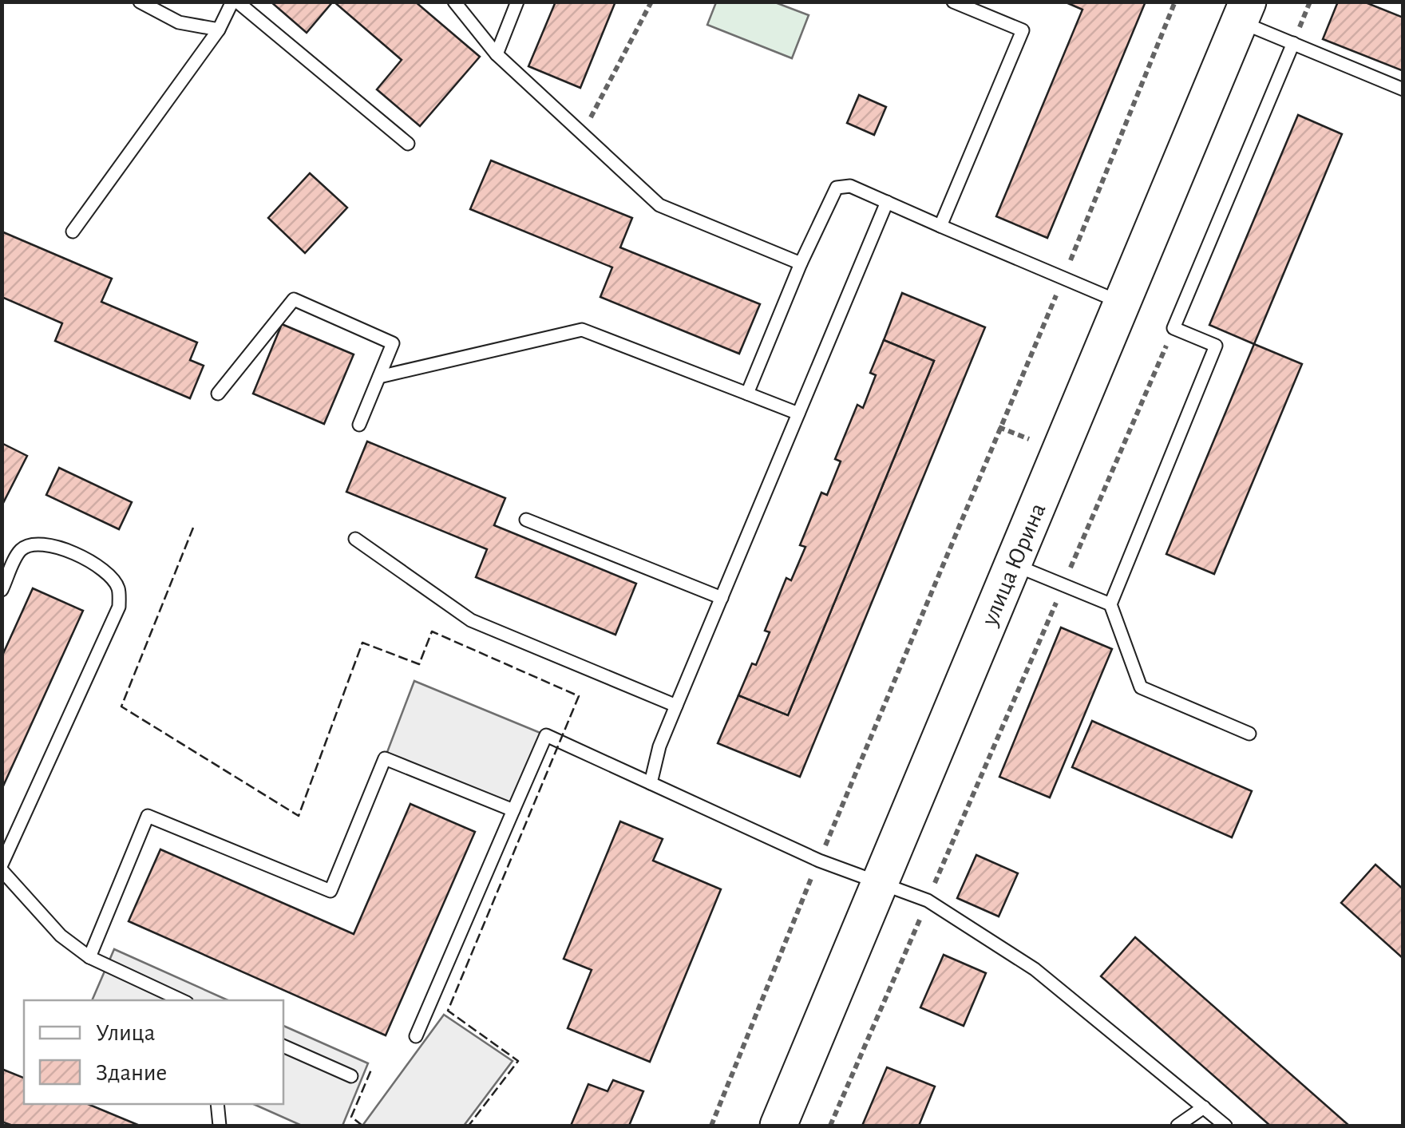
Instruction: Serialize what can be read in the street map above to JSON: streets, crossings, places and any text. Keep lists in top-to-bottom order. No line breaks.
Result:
{"streets":{"main road":["улица Юрина"]},"legend":["Улица","Здание"]}
